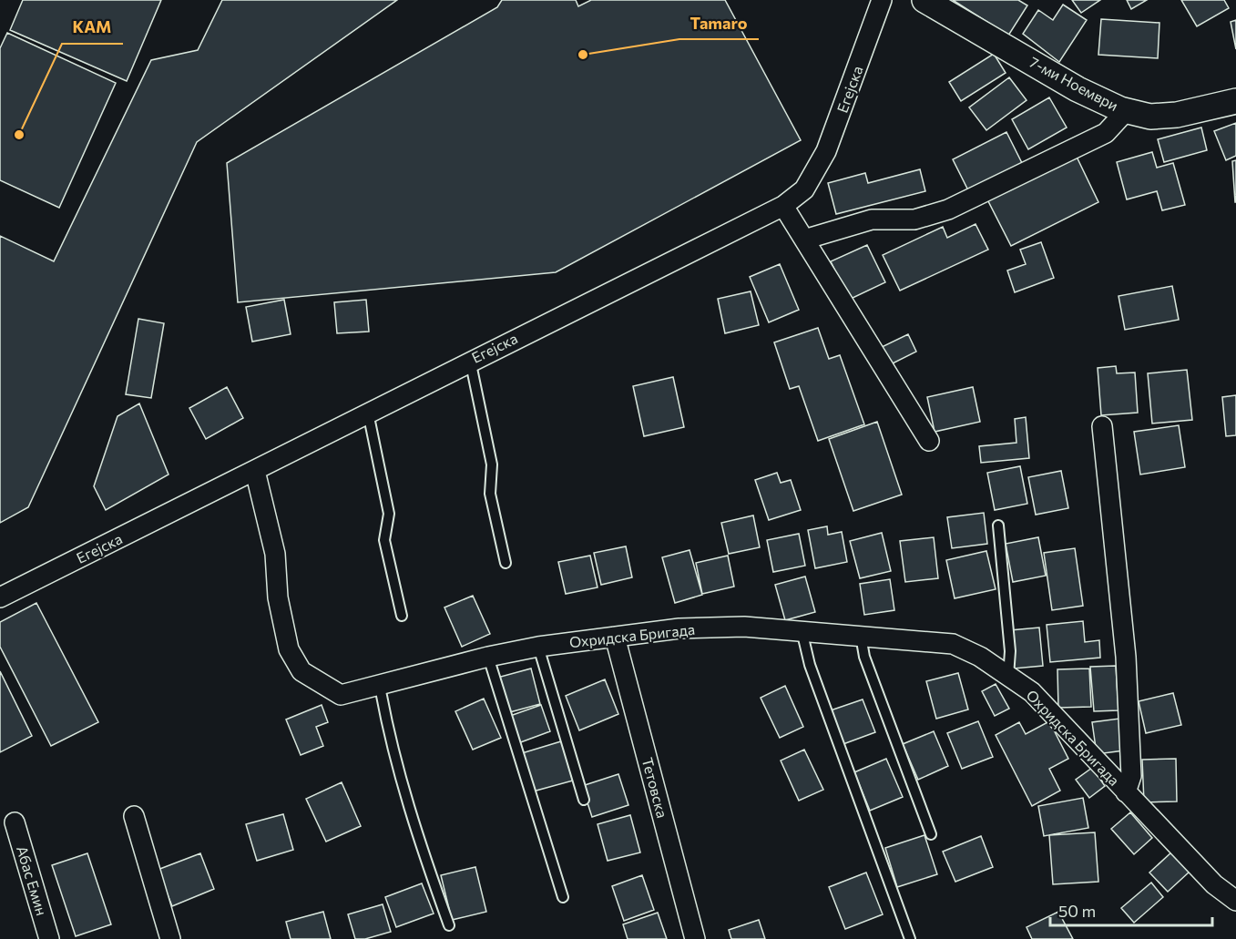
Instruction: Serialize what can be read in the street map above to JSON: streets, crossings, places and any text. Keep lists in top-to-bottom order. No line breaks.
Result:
{"streets":{"street":["7-ми Ноември","Егејска","Охридска Бригада","Тетовска","Абас Емин"]},"crossings":[["Егејска","Охридска Бригада"],["Охридска Бригада","Тетовска"]],"places":["Tamaro","KAM"],"scale_bar":"50 m"}
